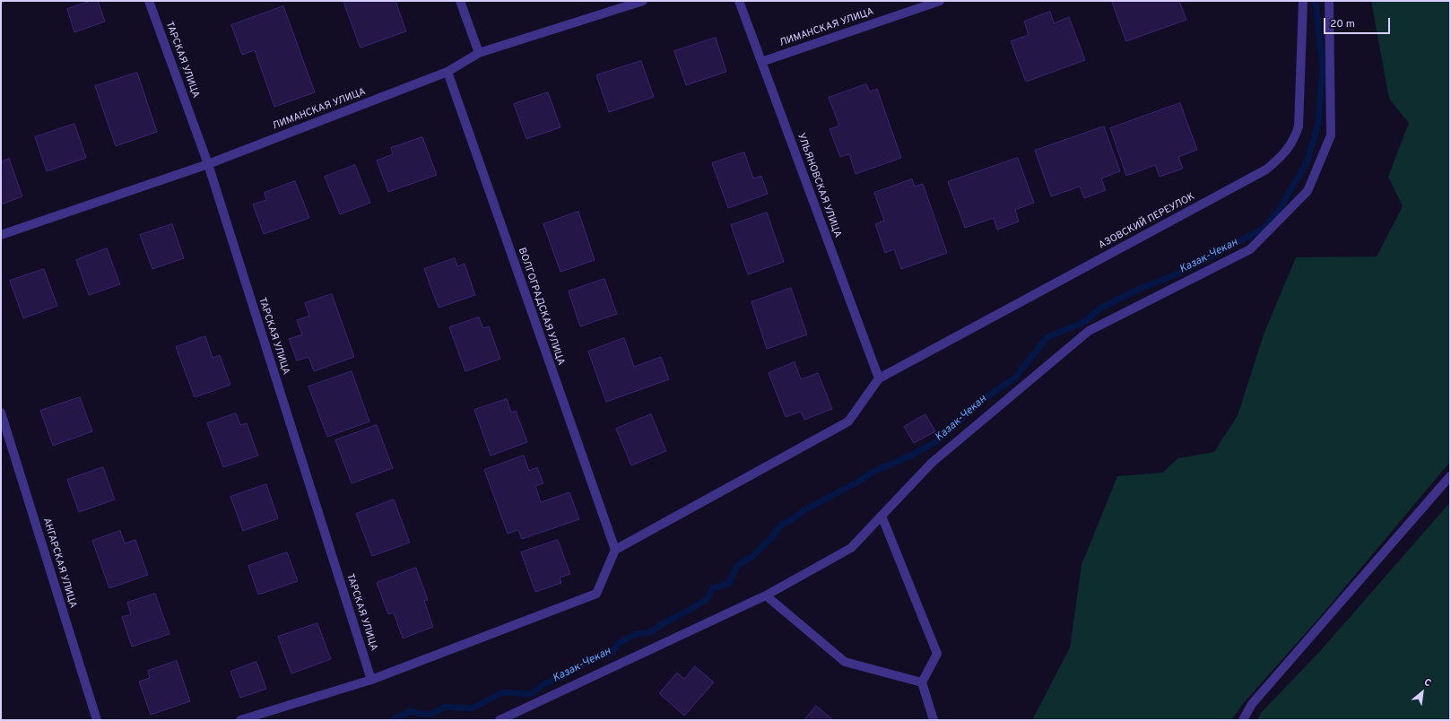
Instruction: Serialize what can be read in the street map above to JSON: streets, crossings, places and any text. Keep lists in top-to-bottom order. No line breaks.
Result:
{"streets":{"street":["ЛИМАНСКАЯ УЛИЦА","ТАРСКАЯ УЛИЦА","УЛЬЯНОВСКАЯ УЛИЦА","АЗОВСКИЙ ПЕРЕУЛОК","ВОЛГОГРАДСКАЯ УЛИЦА","АНГАРСКАЯ УЛИЦА"]},"crossings":[["ЛИМАНСКАЯ УЛИЦА","ТАРСКАЯ УЛИЦА"],["ЛИМАНСКАЯ УЛИЦА","УЛЬЯНОВСКАЯ УЛИЦА"],["ЛИМАНСКАЯ УЛИЦА","ВОЛГОГРАДСКАЯ УЛИЦА"],["УЛЬЯНОВСКАЯ УЛИЦА","АЗОВСКИЙ ПЕРЕУЛОК"]],"water":["Казак-Чекан"],"scale_bar":"20 m","north":"top right"}
